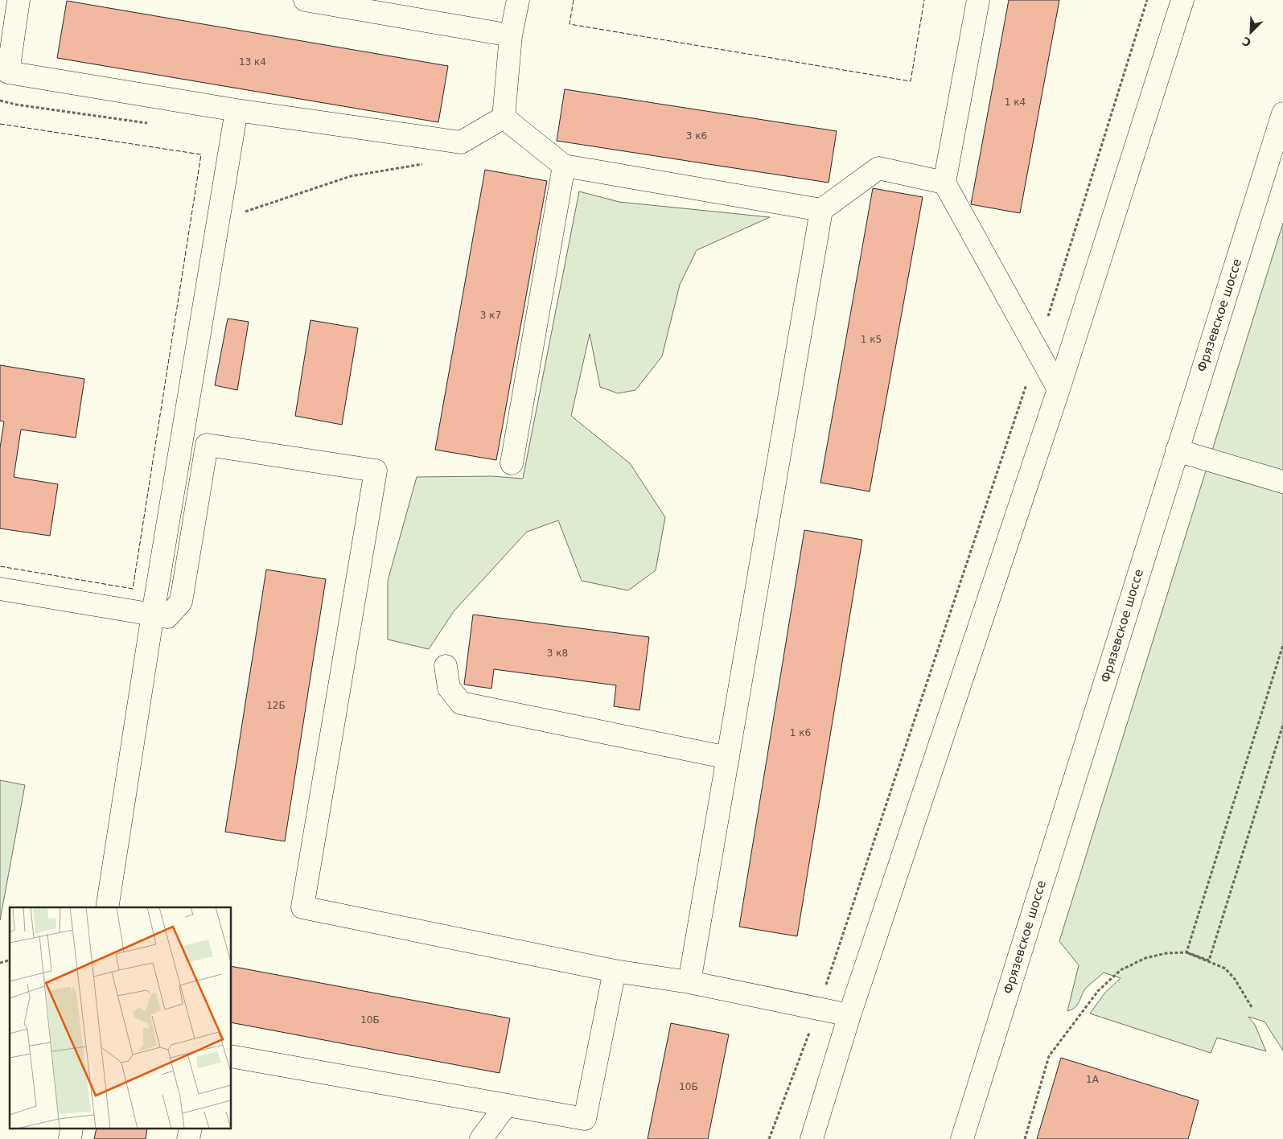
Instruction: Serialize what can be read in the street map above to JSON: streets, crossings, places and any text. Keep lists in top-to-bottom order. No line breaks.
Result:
{"streets":{"main road":["Фрязевское шоссе"]},"house_numbers":["13 к4","1 к4","3 к6","3 к7","1 к5","3 к8","12Б","1 к6","10Б","1А","10Б"],"north":"bottom left"}
